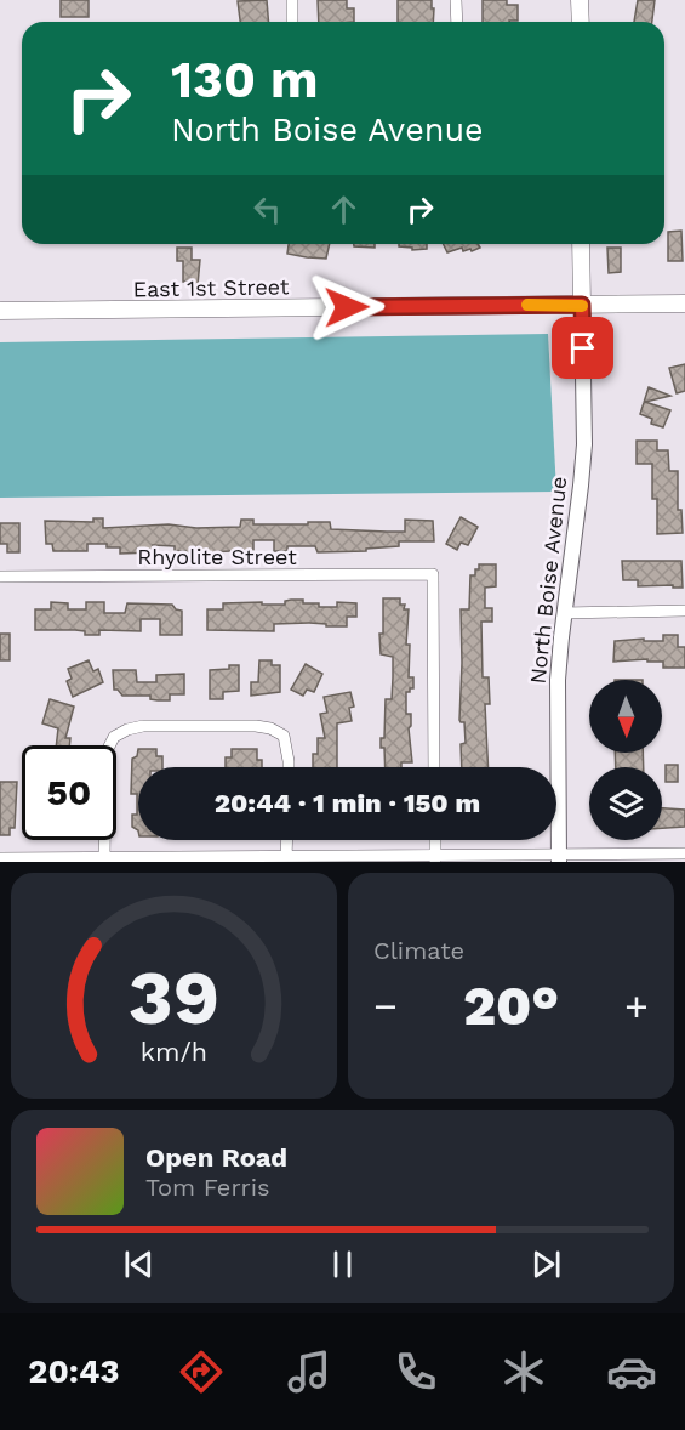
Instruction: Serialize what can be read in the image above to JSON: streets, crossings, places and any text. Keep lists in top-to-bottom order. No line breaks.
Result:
{"streets":{"main road":["East 1st Street"],"street":["Rhyolite Street","North Boise Avenue"]},"crossings":[["East 1st Street","North Boise Avenue"]],"north":"bottom","page":{"turn":["130 m","North Boise Avenue"],"limit":"50","trip":"20:44 · 1 min · 150 m","tile":"Climate","heat":["−","20°","+"],"song":["Open Road","Tom Ferris"],"tabs":"20:43","gauge":["39","km/h"]}}
